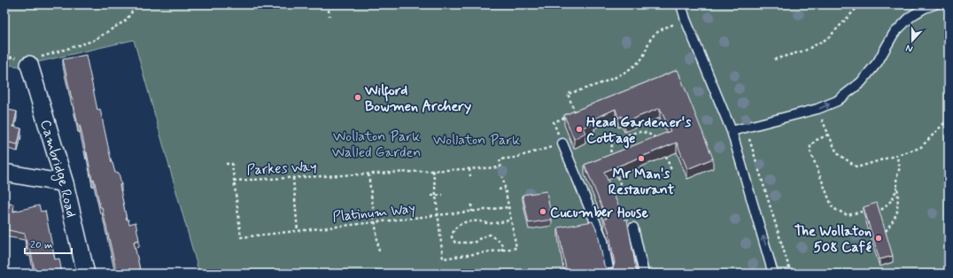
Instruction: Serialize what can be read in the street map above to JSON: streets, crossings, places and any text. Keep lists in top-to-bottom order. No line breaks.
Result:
{"streets":{"street":["Cambridge Road"],"path":["Parkes Way","Platinum Way"]},"crossings":[["Parkes Way","Platinum Way"]],"parks":["Wollaton Park Walled Garden","Wollaton Park"],"places":["Wilford Bowmen Archery","Head Gardener's Cottage","Mr Man's Restaurant","Cucumber House","The Wollaton 508 Café"],"scale_bar":"20 m","north":"bottom"}
